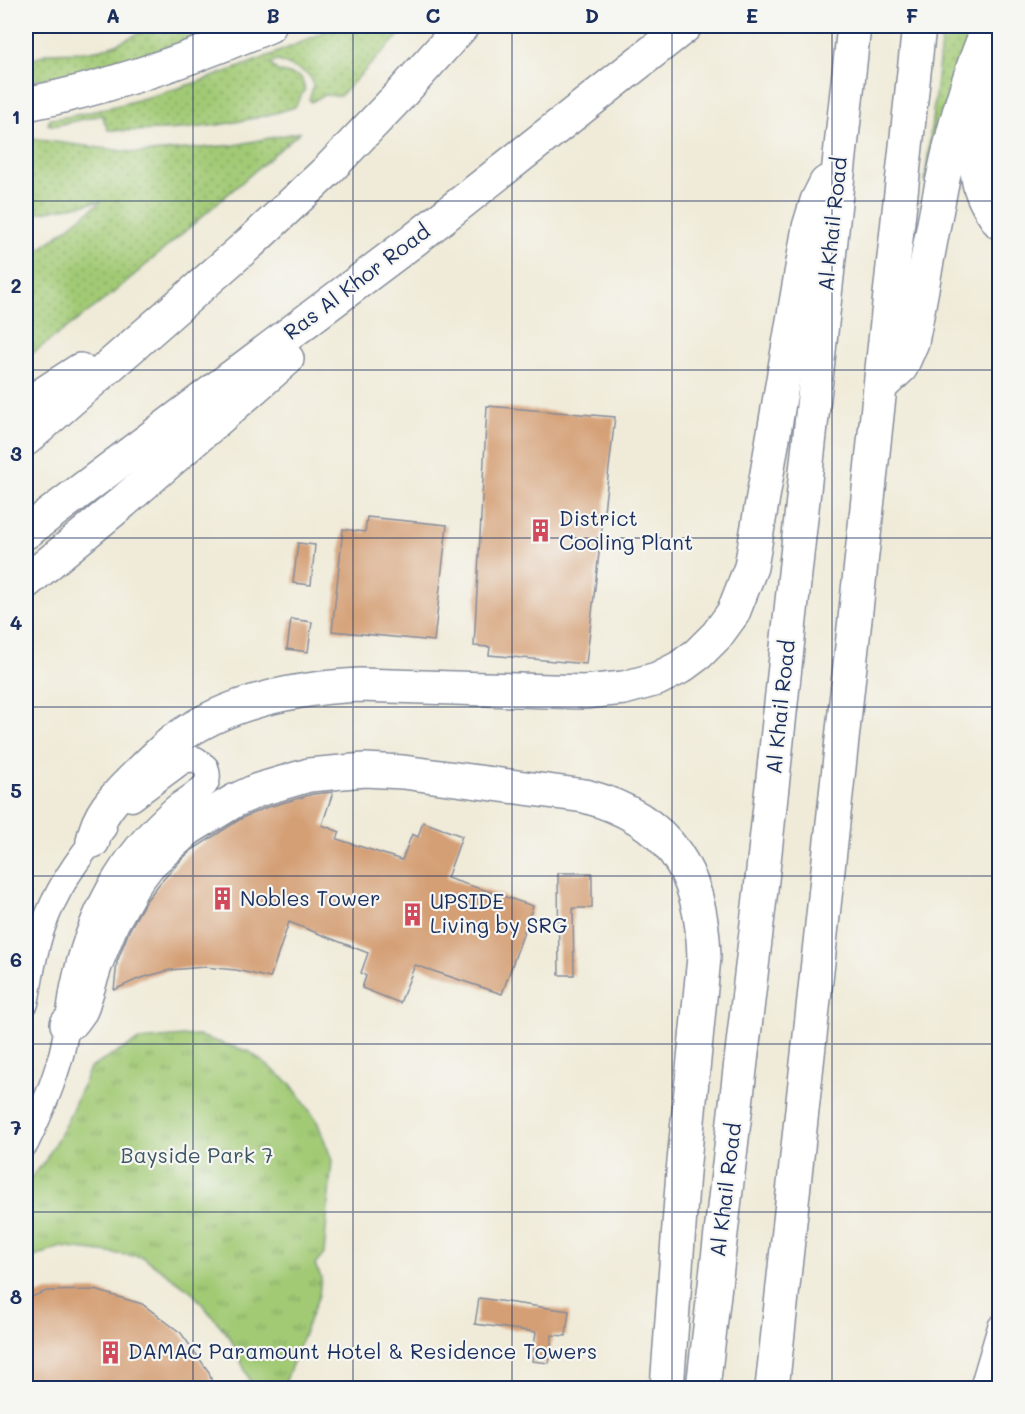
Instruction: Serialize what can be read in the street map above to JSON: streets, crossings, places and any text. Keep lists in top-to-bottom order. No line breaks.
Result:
{"streets":{"highway":["Al Khail Road","Ras Al Khor Road"]},"parks":["Bayside Park 7"],"places":{"building":["District Cooling Plant","Nobles Tower","UPSIDE Living by SRG","DAMAC Paramount Hotel & Residence Towers"]},"grid":{"columns":["A","B","C","D","E","F"],"rows":["1","2","3","4","5","6","7","8"]}}
